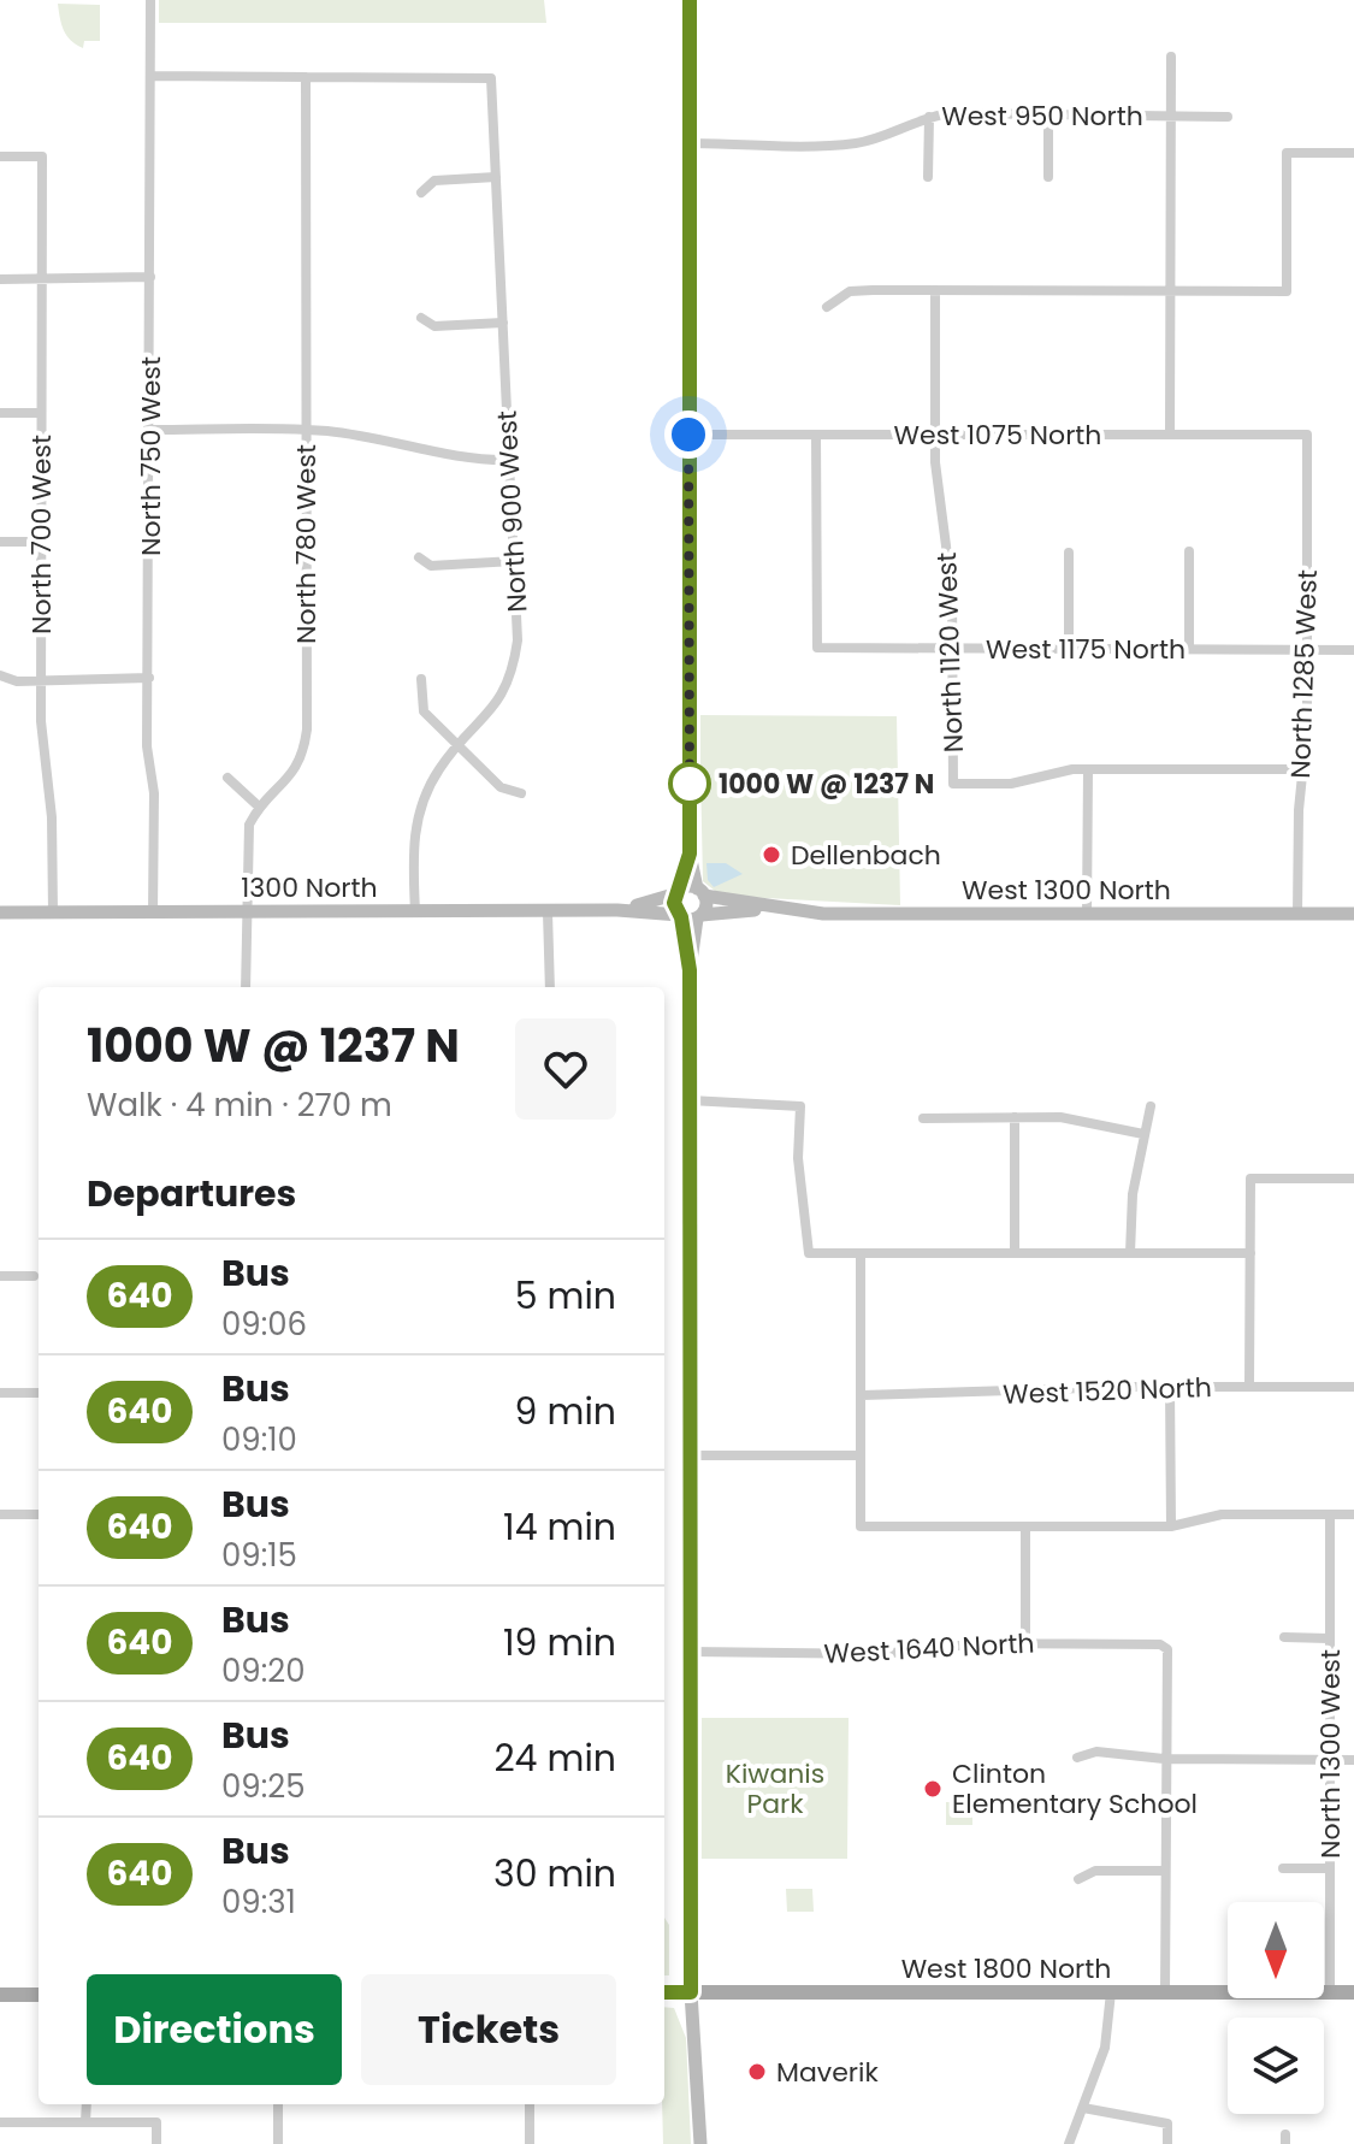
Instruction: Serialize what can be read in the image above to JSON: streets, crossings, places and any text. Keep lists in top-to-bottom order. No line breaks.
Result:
{"streets":{"main road":["West 1800 North"],"street":["West 950 North","West 1075 North","North 750 West","North 900 West","North 700 West","North 780 West","West 1175 North","North 1120 West","North 1285 West","1300 North","West 1300 North","West 1520 North","West 1640 North","North 1300 West"]},"crossings":[["West 1075 North","West 1175 North"],["West 1075 North","North 1120 West"],["West 1075 North","North 1285 West"],["North 750 West","1300 North"],["North 900 West","North 780 West"],["North 900 West","1300 North"],["North 700 West","1300 North"],["West 1175 North","North 1120 West"],["West 1175 North","North 1285 West"],["North 1285 West","West 1300 North"],["1300 North","West 1300 North"],["North 1300 West","West 1800 North"]],"parks":["Kiwanis Park"],"places":["1000 W @ 1237 N","Dellenbach","Clinton Elementary School","Maverik"],"lines":["bus line 640"],"north":"bottom","page":{"heading":[["1000 W @ 1237 N","Walk · 4 min · 270 m"],"Departures"],"list":[{"mark":"640","name":"Bus","note":"09:06","value":"5 min"},{"mark":"640","name":"Bus","note":"09:10","value":"9 min"},{"mark":"640","name":"Bus","note":"09:15","value":"14 min"},{"mark":"640","name":"Bus","note":"09:20","value":"19 min"},{"mark":"640","name":"Bus","note":"09:25","value":"24 min"},{"mark":"640","name":"Bus","note":"09:31","value":"30 min"}],"buttons":["Directions","Tickets"]}}
